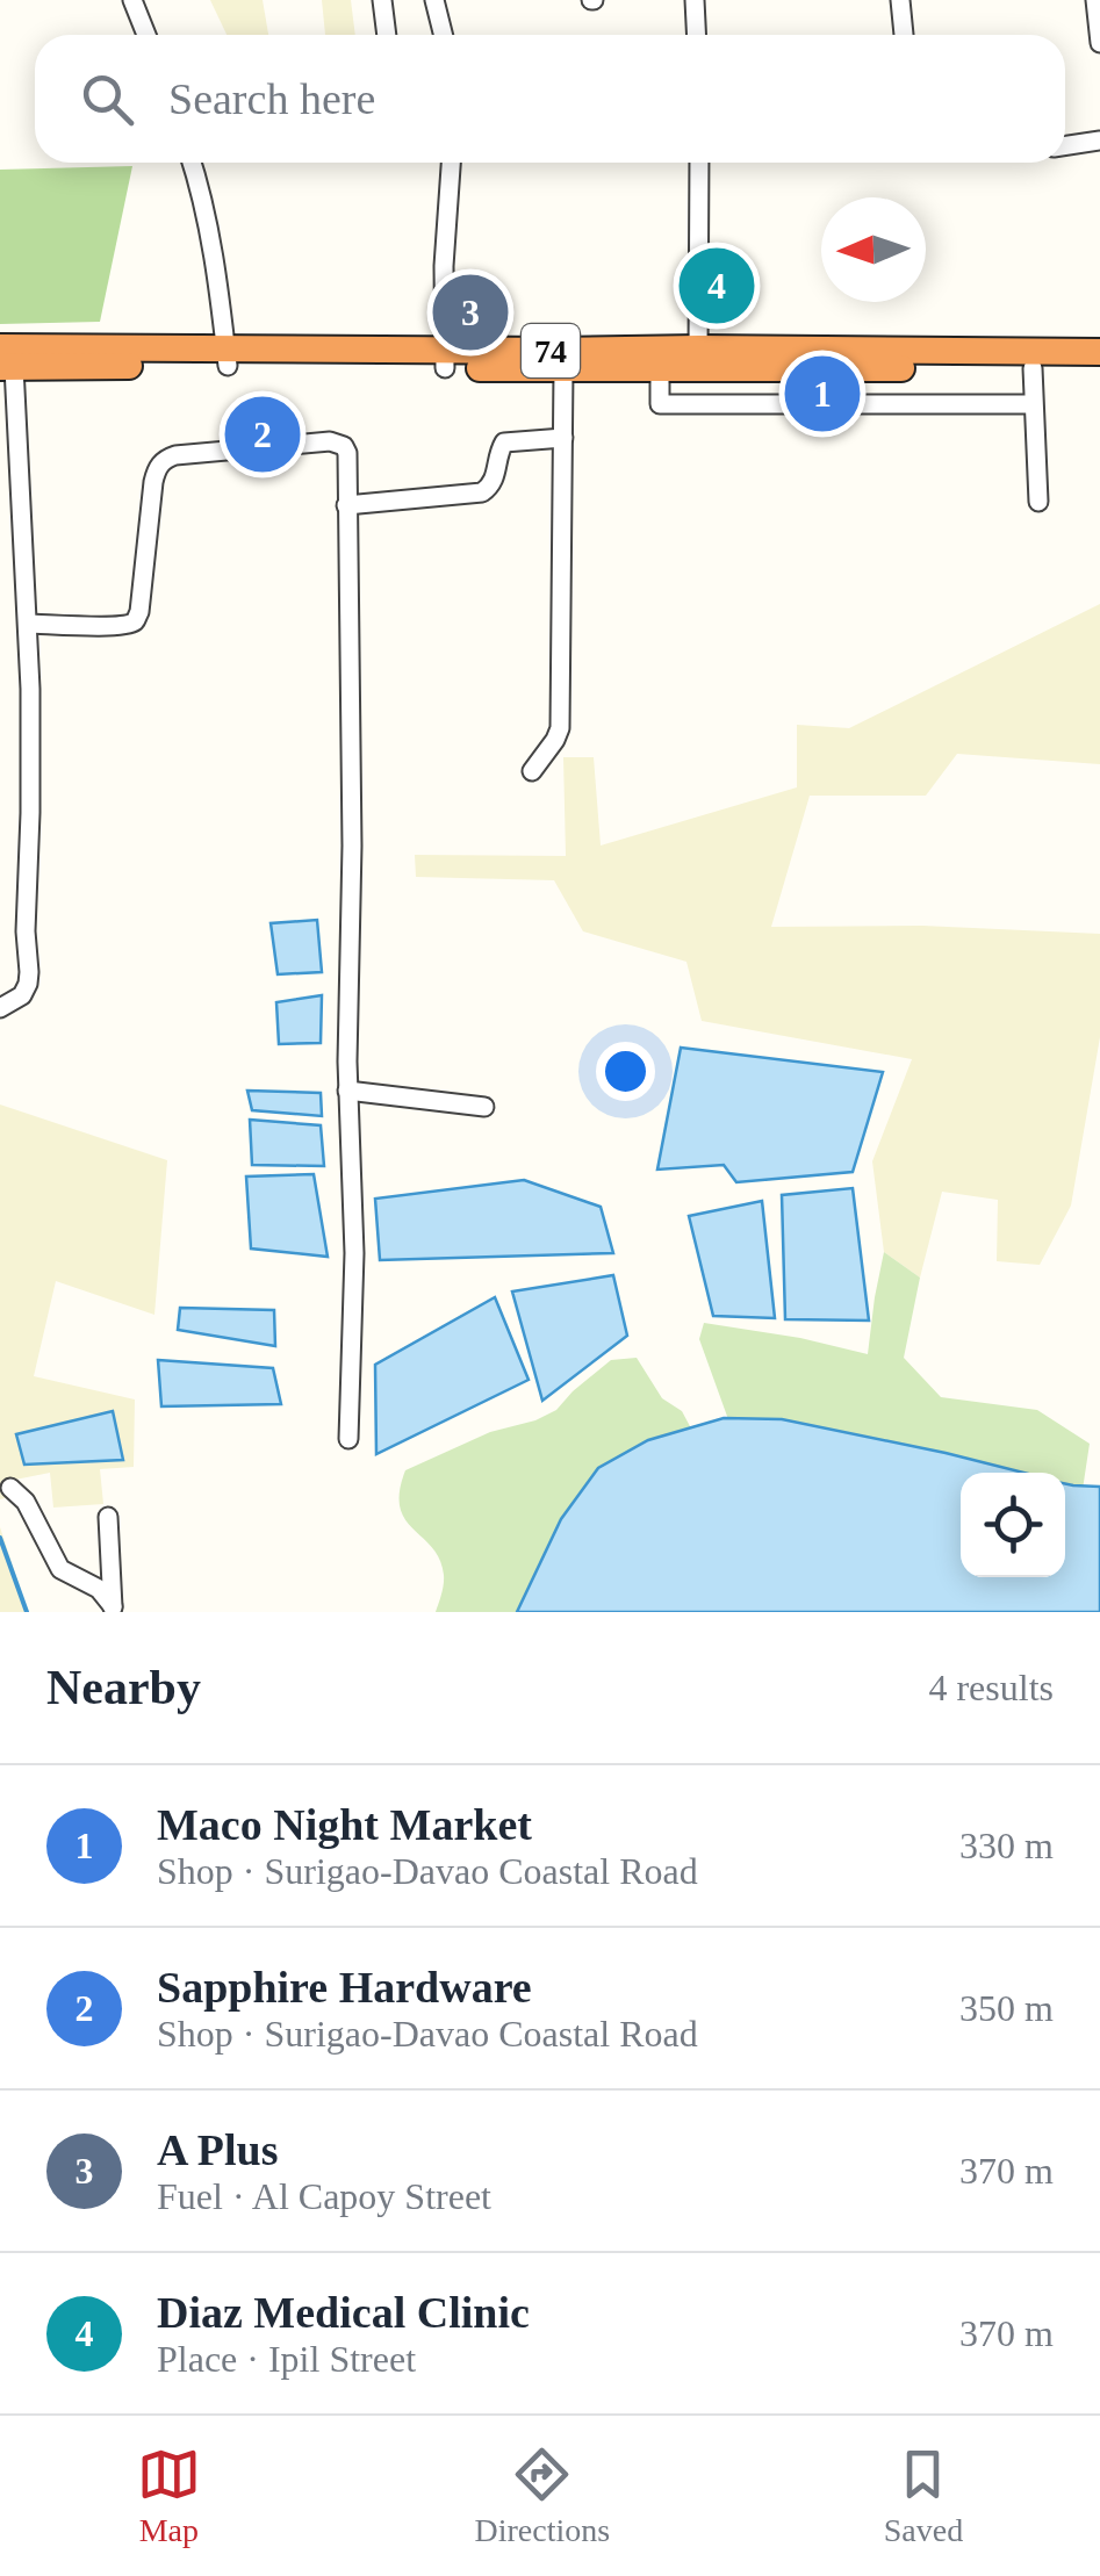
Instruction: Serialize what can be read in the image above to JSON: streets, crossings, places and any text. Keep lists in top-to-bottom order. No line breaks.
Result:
{"streets":{"highway":["74"]},"north":"left","page":{"search":"Search here","pins":["4","3","1","2"],"heading":["Nearby","4 results"],"list":[{"mark":"1","name":"Maco Night Market","note":"Shop · Surigao-Davao Coastal Road","value":"330 m"},{"mark":"2","name":"Sapphire Hardware","note":"Shop · Surigao-Davao Coastal Road","value":"350 m"},{"mark":"3","name":"A Plus","note":"Fuel · Al Capoy Street","value":"370 m"},{"mark":"4","name":"Diaz Medical Clinic","note":"Place · Ipil Street","value":"370 m"}],"nav":["Map","Directions","Saved"]}}
